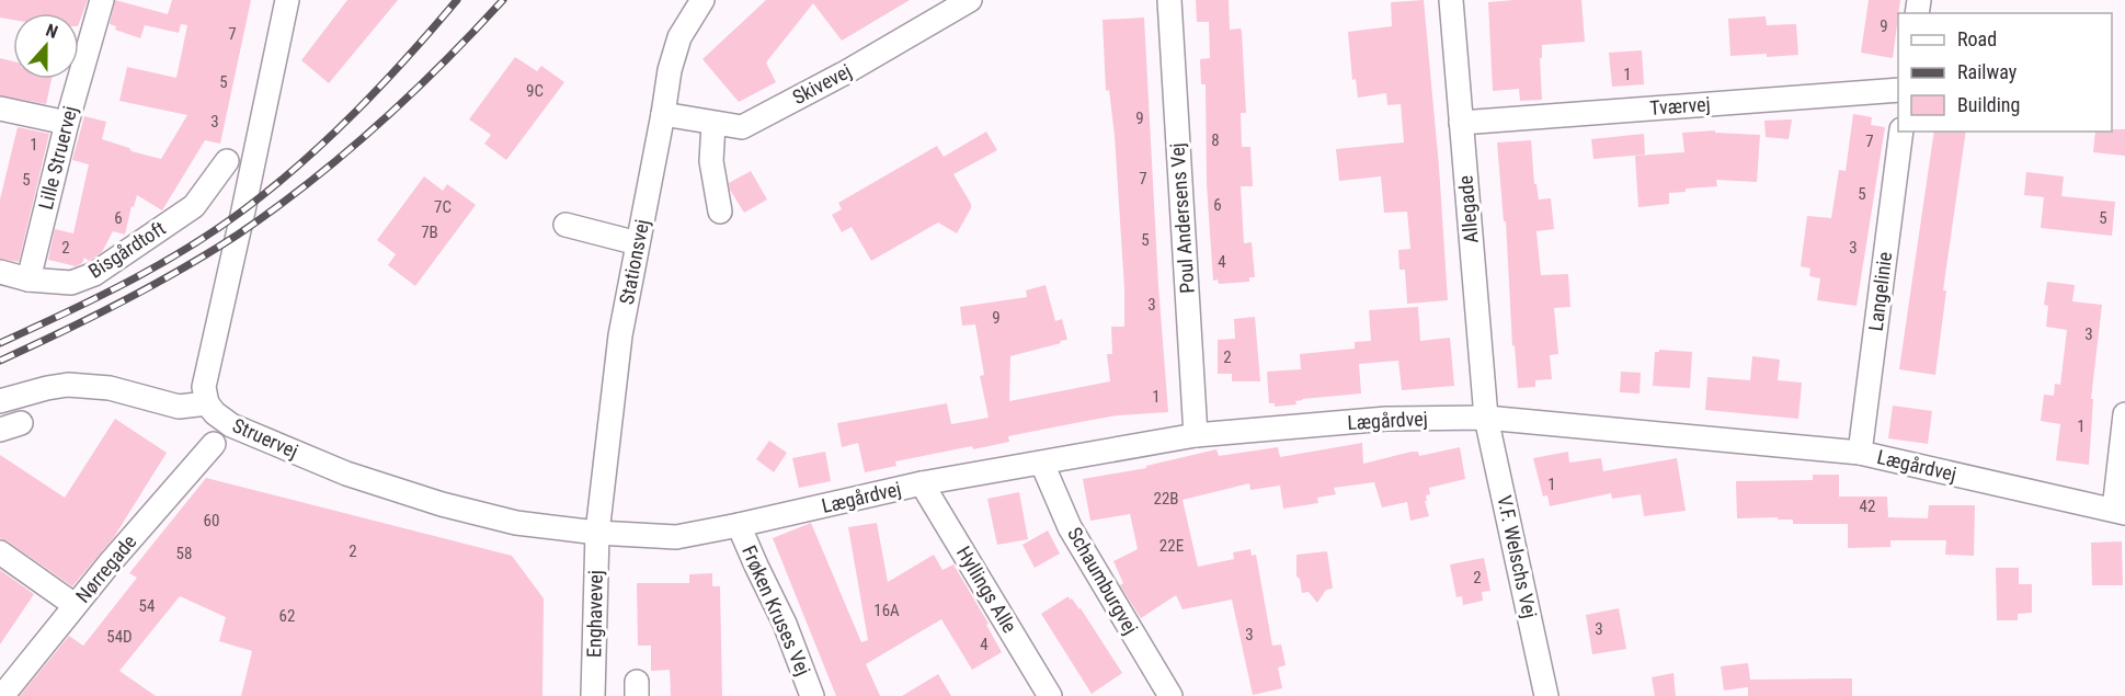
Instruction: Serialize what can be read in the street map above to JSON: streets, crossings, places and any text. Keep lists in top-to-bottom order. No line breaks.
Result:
{"streets":{"street":["Skivevej","Tværvej","Lille Struervej","Allegade","Poul Andersens Vej","Bisgårdtoft","Stationsvej","Langelinie","Lægårdvej","Struervej","V.F. Welschs Vej","Nørregade","Schaumburgvej","Hyllings Alle","Frøken Kruses Vej","Enghavevej"]},"crossings":[["Skivevej","Stationsvej"],["Tværvej","Allegade"],["Lille Struervej","Bisgårdtoft"],["Allegade","Lægårdvej"],["Allegade","V.F. Welschs Vej"],["Poul Andersens Vej","Lægårdvej"],["Stationsvej","Struervej"],["Stationsvej","Enghavevej"],["Langelinie","Lægårdvej"],["Lægårdvej","Struervej"],["Lægårdvej","V.F. Welschs Vej"],["Lægårdvej","Schaumburgvej"],["Lægårdvej","Hyllings Alle"],["Lægårdvej","Frøken Kruses Vej"],["Struervej","Enghavevej"]],"house_numbers":["9","7","1","5","9C","9","3","8","7","1","7","5","5","6","7C","6","5","7B","5","2","3","4","3","9","3","2","1","1","1","22B","42","60","22E","2","58","2","54","16A","62","3","3","54D","4"],"legend":["Road","Railway","Building"],"north":"top"}
